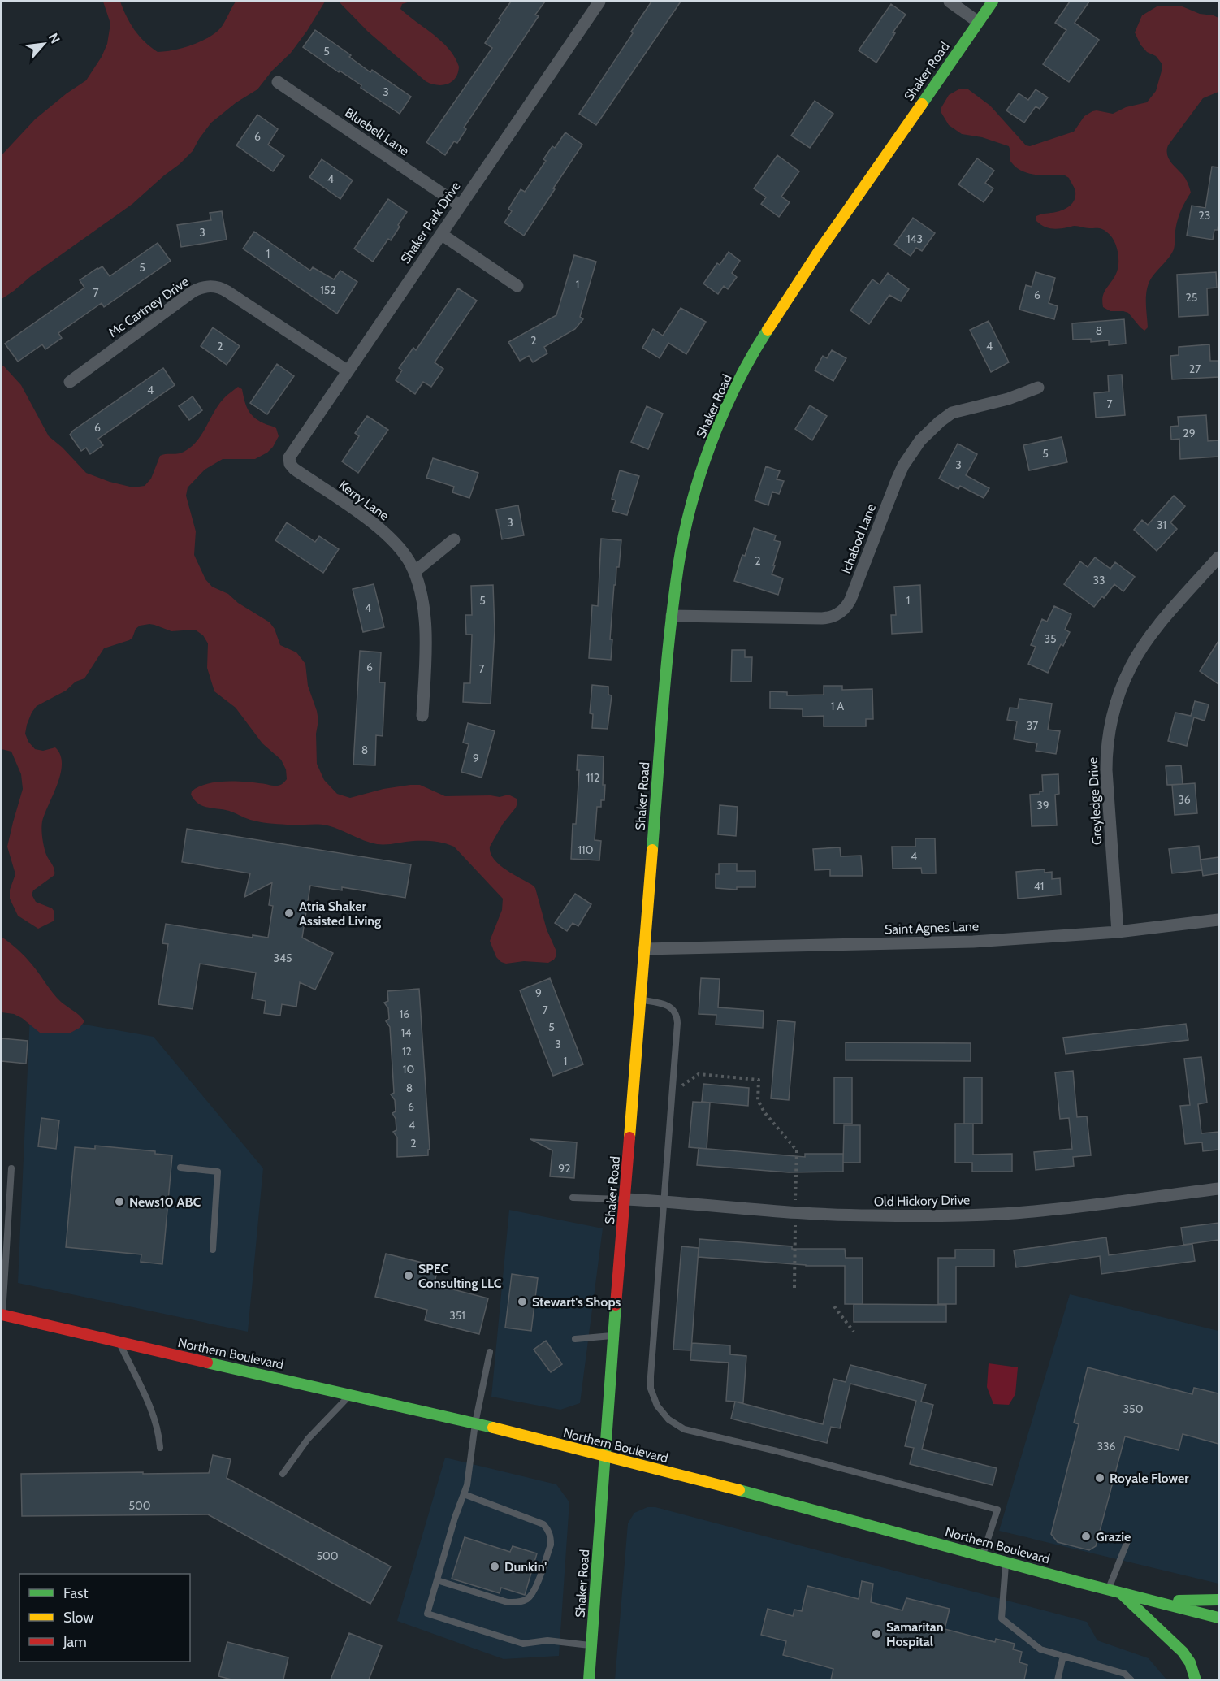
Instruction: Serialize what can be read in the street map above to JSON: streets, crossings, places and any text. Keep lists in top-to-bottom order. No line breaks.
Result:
{"streets":{"main road":["Shaker Road","Northern Boulevard"],"street":["Bluebell Lane","Shaker Park Drive","Mc Cartney Drive","Kerry Lane","Ichabod Lane","Greyledge Drive","Saint Agnes Lane","Old Hickory Drive"]},"crossings":[["Shaker Road","Ichabod Lane"],["Shaker Road","Saint Agnes Lane"],["Shaker Road","Old Hickory Drive"],["Shaker Road","Northern Boulevard"],["Bluebell Lane","Shaker Park Drive"],["Shaker Park Drive","Mc Cartney Drive"],["Shaker Park Drive","Kerry Lane"],["Greyledge Drive","Saint Agnes Lane"]],"places":["Atria Shaker Assisted Living","News10 ABC","SPEC Consulting LLC","Stewart's Shops","Royale Flower","Grazie","Dunkin'","Samaritan Hospital"],"house_numbers":["5","3","6","4","23","3","143","1","5","1","152","7","6","25","8","2","2","4","27","4","7","6","29","5","3","3","31","2","33","5","1","4","35","6","7","1 A","37","8","9","112","36","39","110","4","41","345","9","7","16","5","14","3","12","1","10","8","6","4","2","92","351","350","336","500","500"],"legend":["Fast","Slow","Jam"],"north":"top right"}
